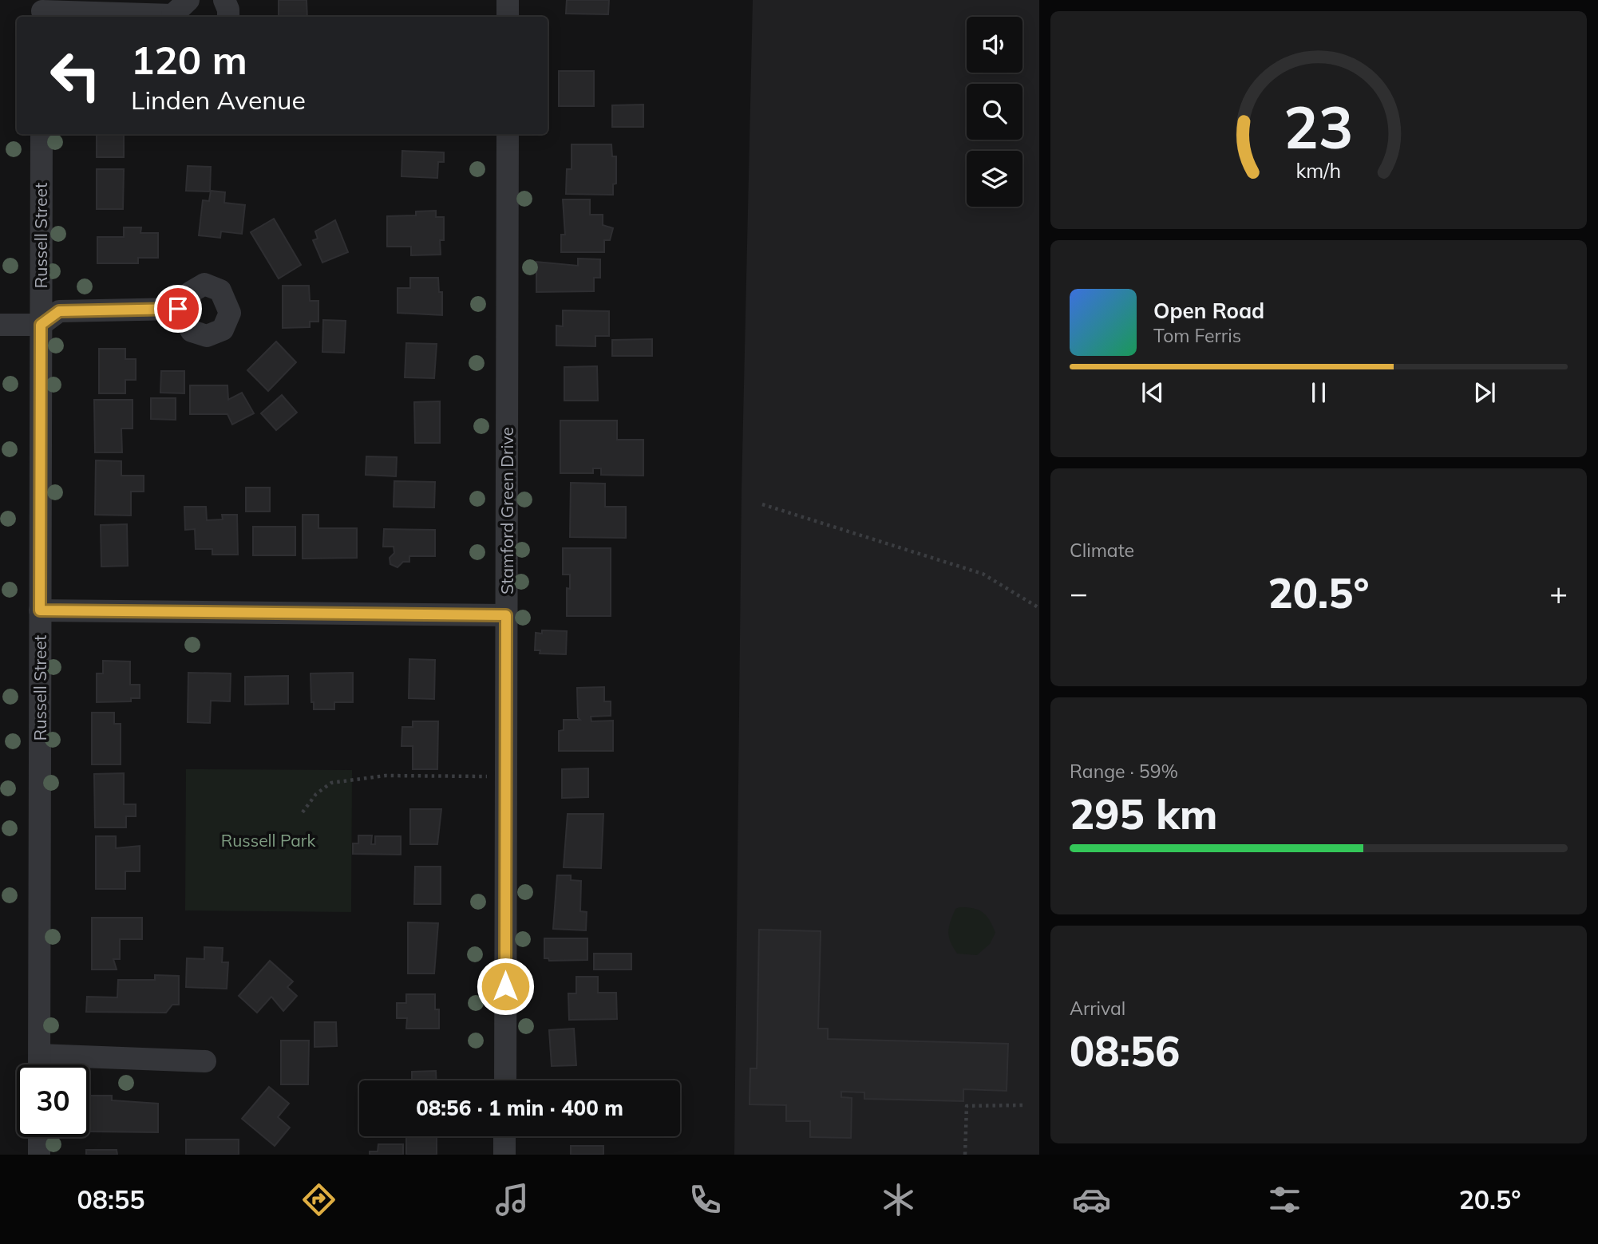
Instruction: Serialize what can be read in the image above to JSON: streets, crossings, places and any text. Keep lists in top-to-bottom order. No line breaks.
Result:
{"streets":{"street":["Russell Street","Stamford Green Drive"]},"parks":["Russell Park"],"page":{"turn":["120 m","Linden Avenue"],"song":["Open Road","Tom Ferris"],"tile":["Climate",["Range · 59%","295 km"],["Arrival","08:56"]],"heat":["−","20.5°","+"],"limit":"30","trip":"08:56 · 1 min · 400 m","tabs":["08:55","20.5°"],"gauge":["23","km/h"]}}
